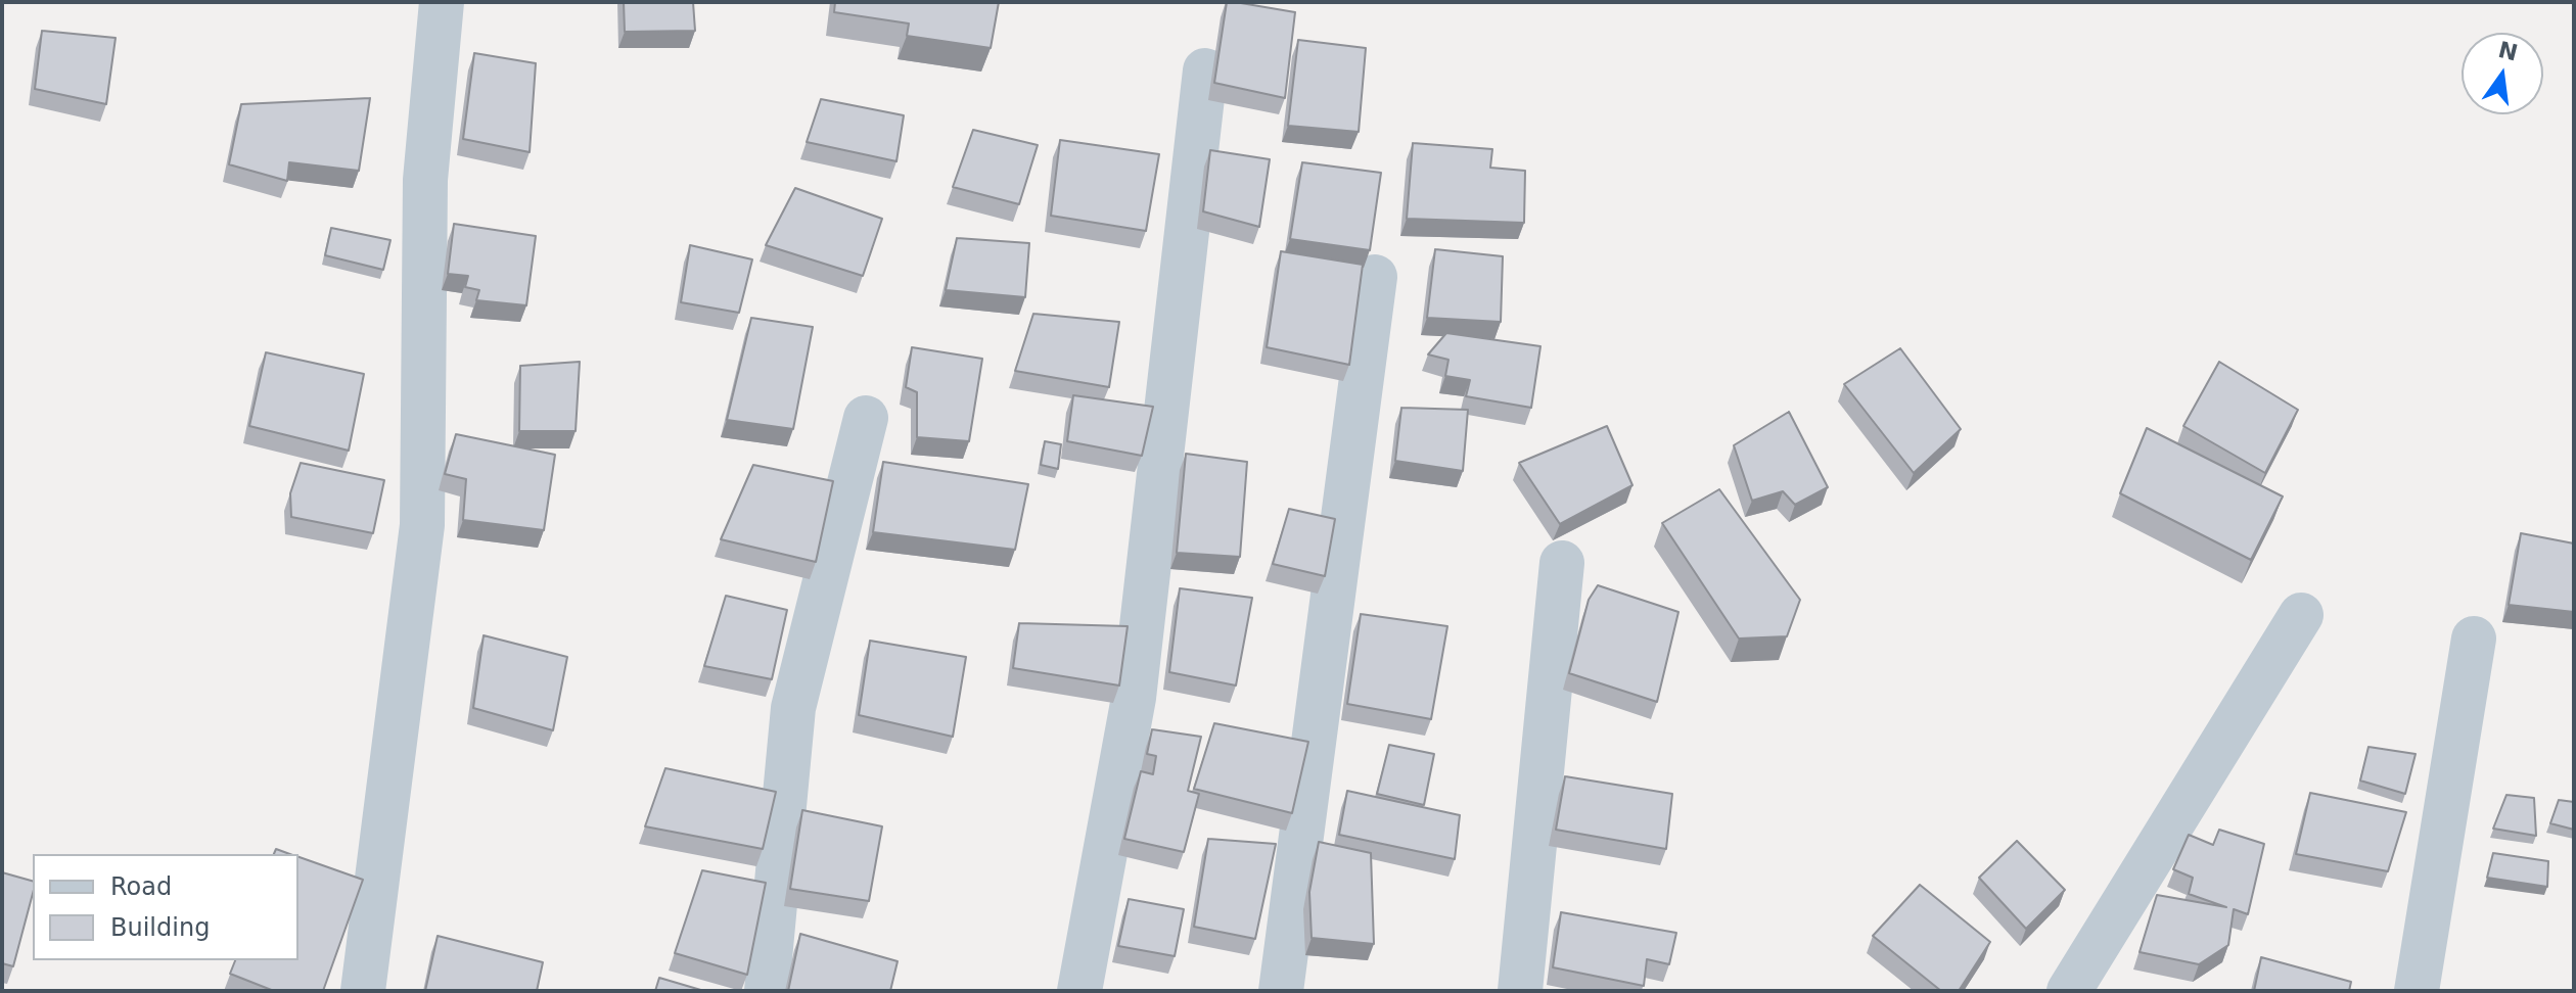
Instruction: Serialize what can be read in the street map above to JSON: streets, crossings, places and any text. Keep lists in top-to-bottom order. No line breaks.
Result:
{"legend":["Road","Building"],"north":"top"}
